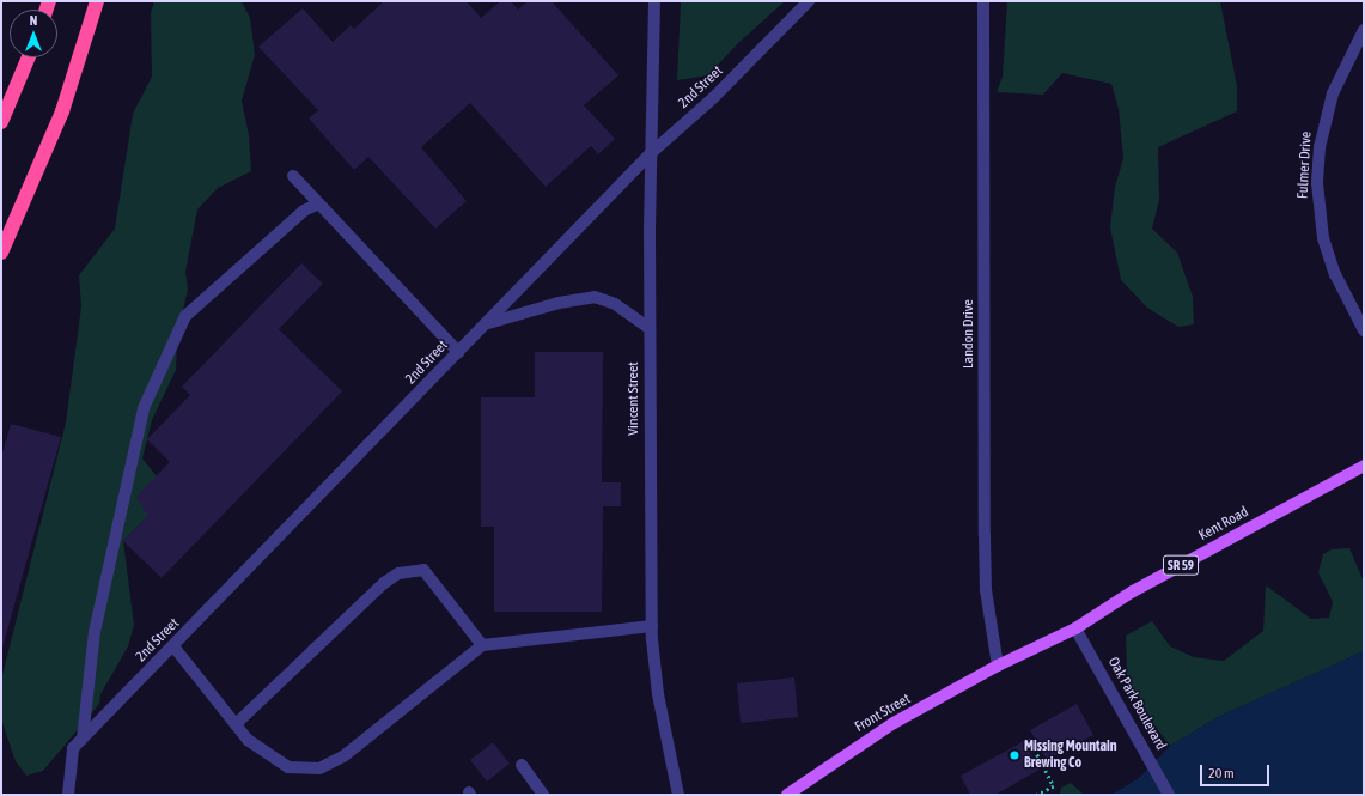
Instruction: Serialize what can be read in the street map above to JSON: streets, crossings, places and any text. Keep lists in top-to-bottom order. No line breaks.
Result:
{"streets":{"main road":["Kent Road","SR 59","Front Street"],"street":["2nd Street","Fulmer Drive","Landon Drive","Vincent Street","Oak Park Boulevard"]},"crossings":[["2nd Street","Vincent Street"],["Landon Drive","Kent Road"],["Landon Drive","Front Street"],["Kent Road","Oak Park Boulevard"],["Kent Road","Front Street"]],"places":["Missing Mountain Brewing Co"],"scale_bar":"20 m","north":"top"}
